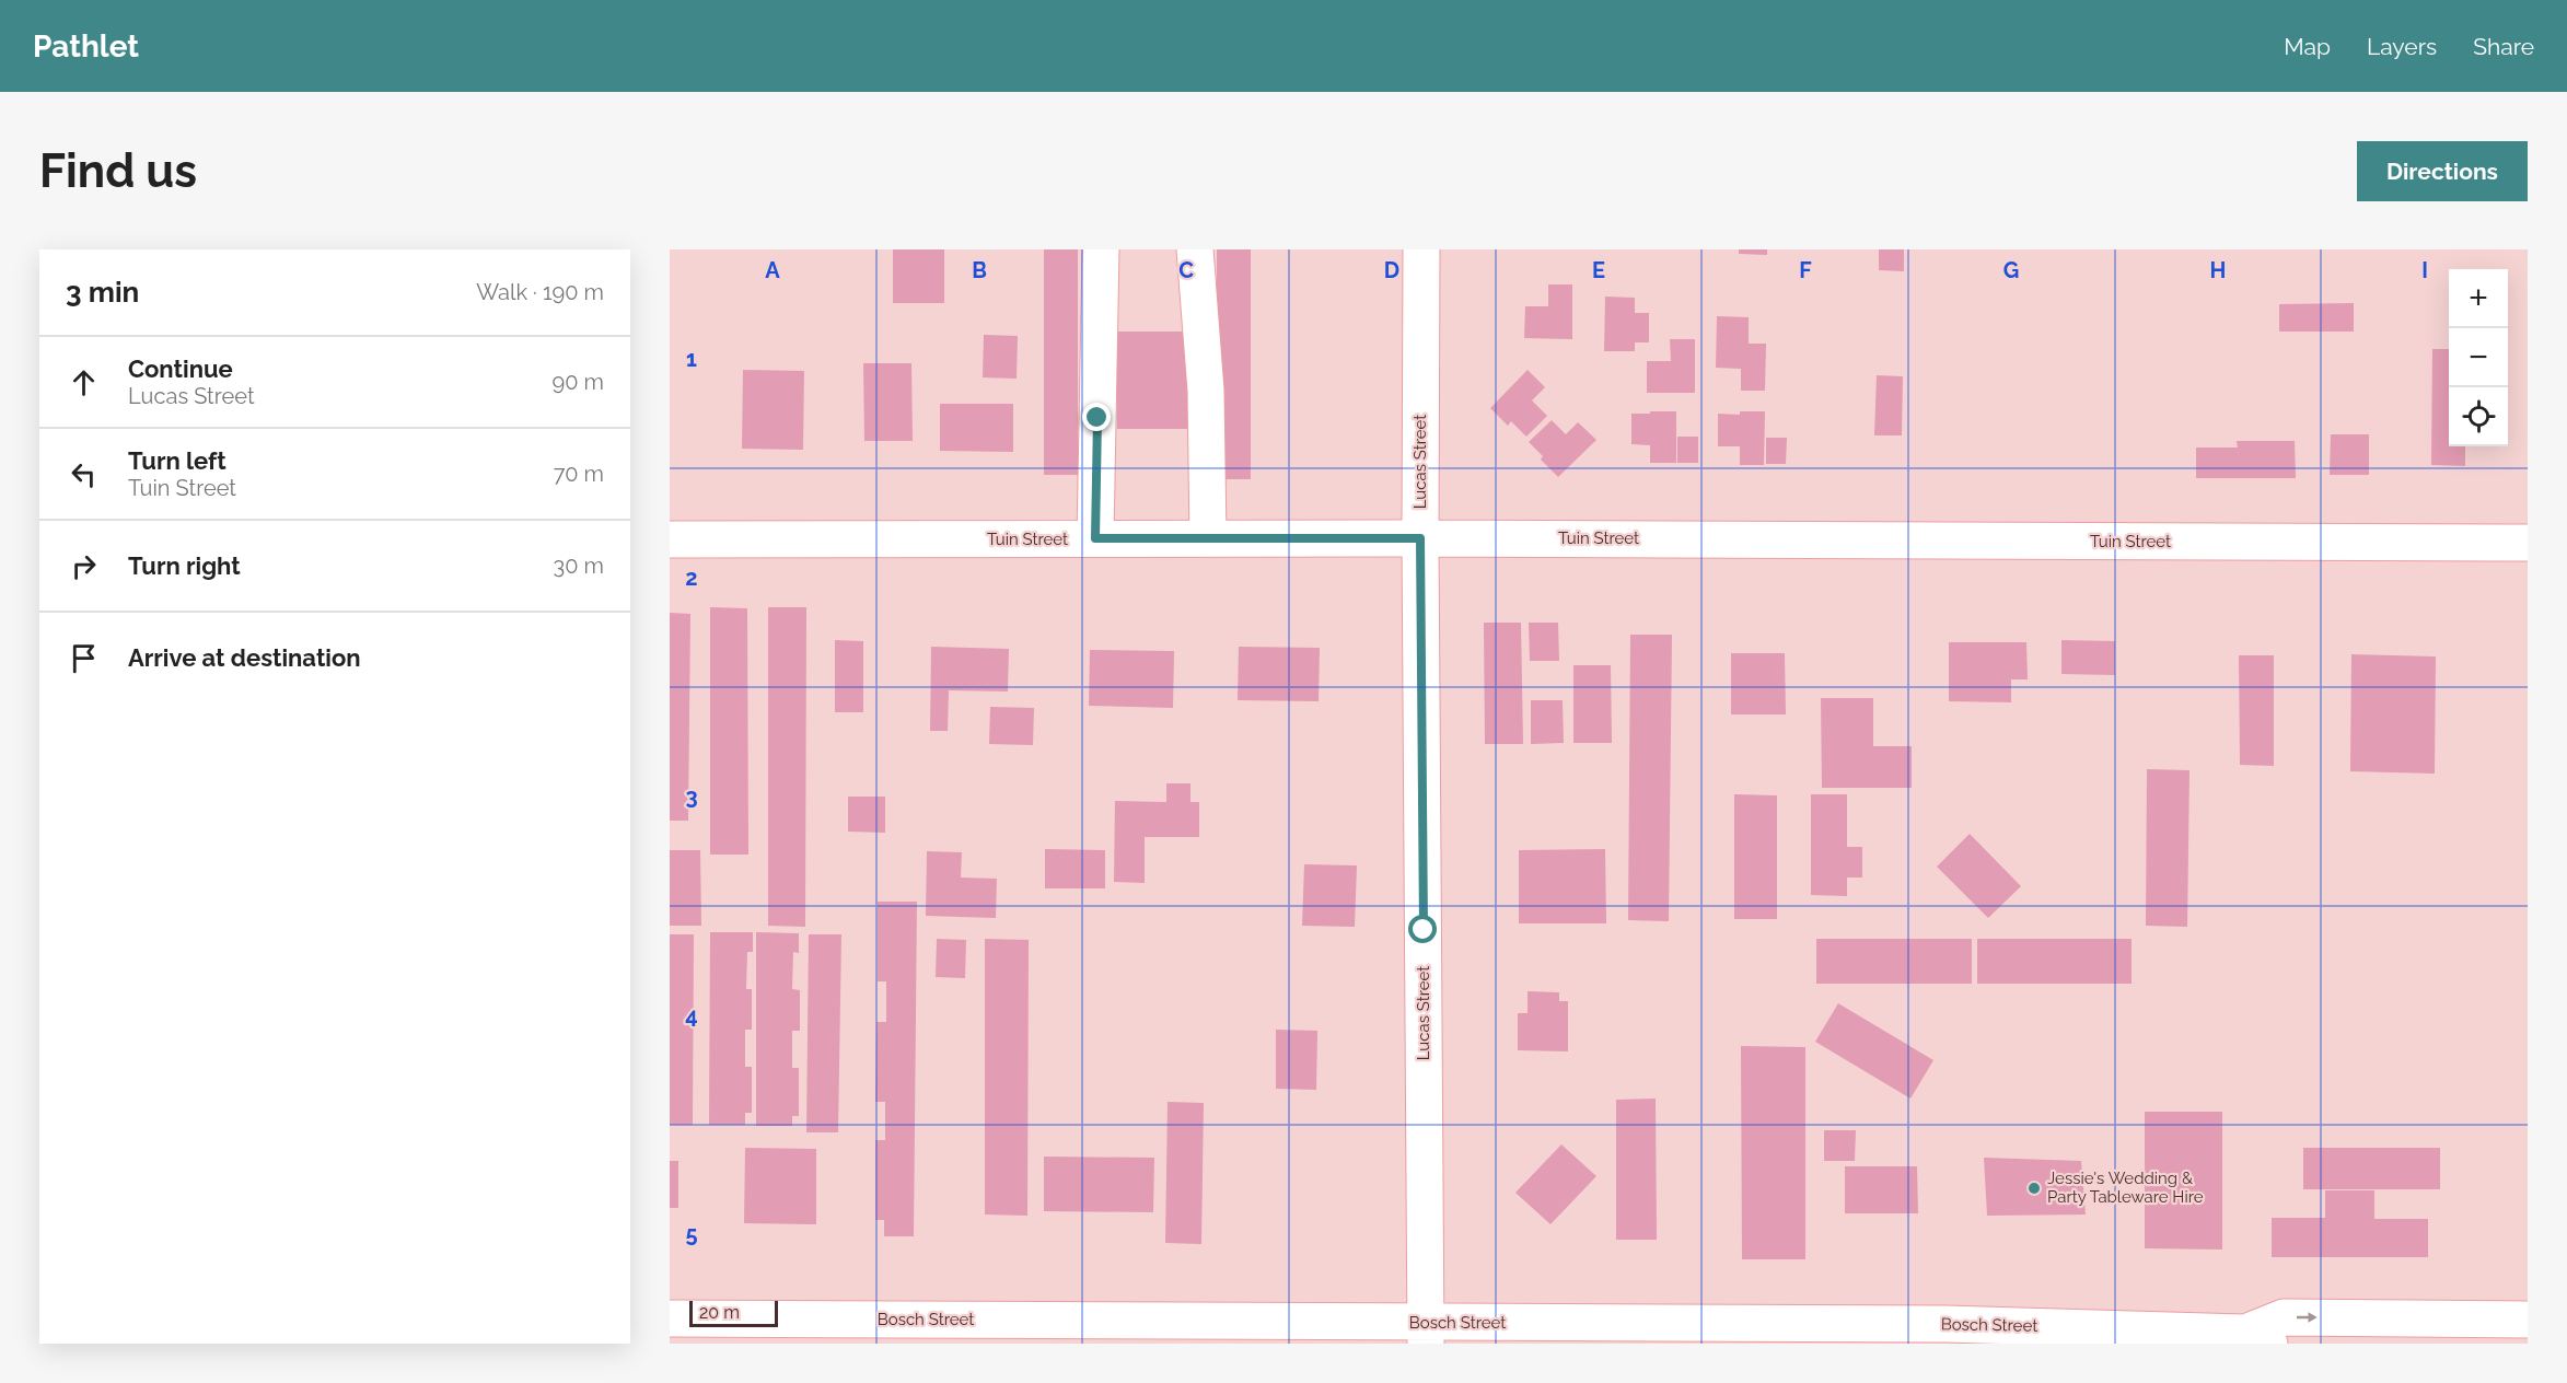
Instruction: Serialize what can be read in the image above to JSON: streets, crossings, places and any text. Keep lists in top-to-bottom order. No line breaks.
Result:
{"streets":{"street":["Lucas Street","Tuin Street","Bosch Street"]},"crossings":[["Lucas Street","Tuin Street"],["Lucas Street","Bosch Street"]],"places":["Jessie's Wedding & Party Tableware Hire"],"scale_bar":"20 m","page":{"header":"Pathlet","nav":["Map","Layers","Share"],"buttons":"Directions","title":"Find us","heading":["3 min","Walk · 190 m"],"map_buttons":["+","−"],"list":[["Continue","Lucas Street","90 m"],["Turn left","Tuin Street","70 m"],["Turn right","30 m"],"Arrive at destination"],"scale":"20 m"},"grid":{"columns":["A","B","C","D","E","F","G","H","I"],"rows":["1","2","3","4","5"]}}
